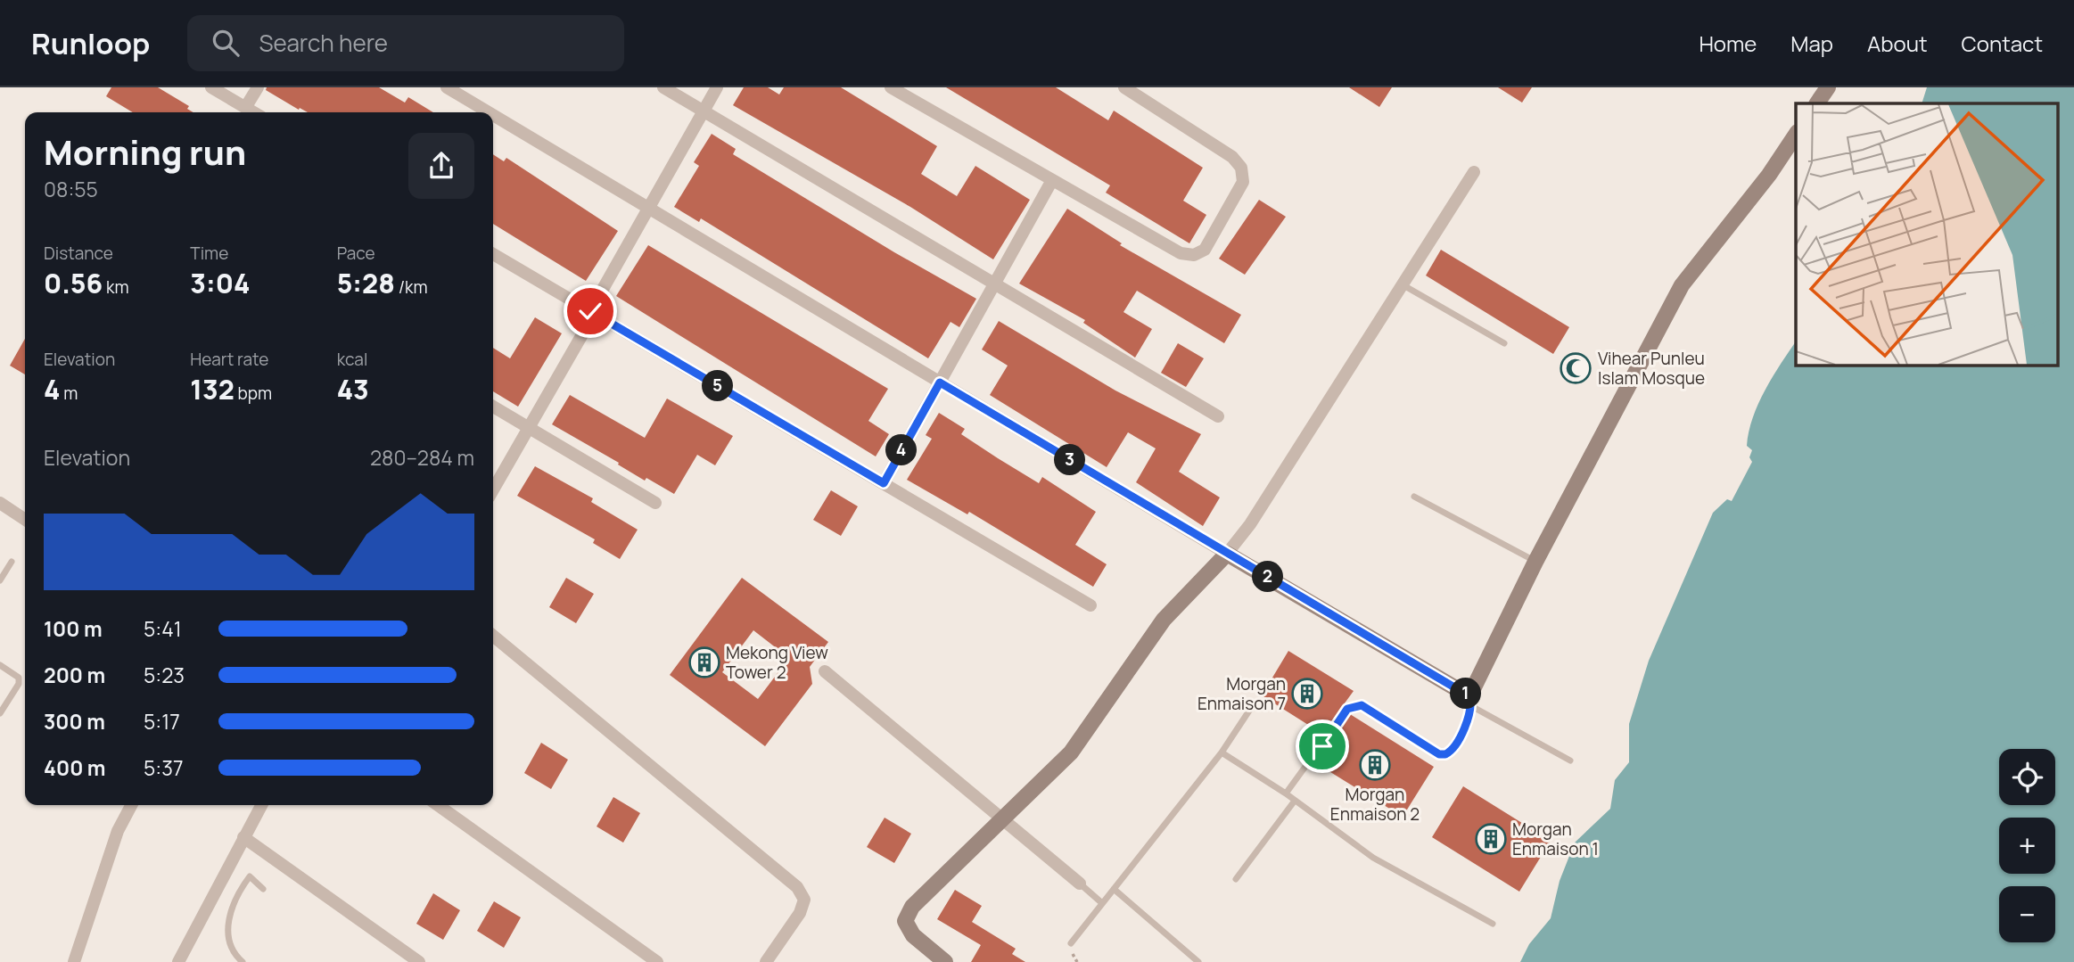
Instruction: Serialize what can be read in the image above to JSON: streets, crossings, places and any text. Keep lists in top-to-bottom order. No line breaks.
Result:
{"places":{"mosque":["Vihear Punleu Islam Mosque"],"building":["Mekong View Tower 2","Morgan Enmaison 7","Morgan Enmaison 2","Morgan Enmaison 1"]},"page":{"header":"Runloop","search":"Search here","nav":["Home","Map","About","Contact"],"heading":["Morning run","08:55"],"stats":[["Distance","0.56 km"],["Time","3:04"],["Pace","5:28 /km"],["Elevation","4 m"],["Heart rate","132 bpm"],["kcal","43"]],"pins":["5","4","3","2","1"],"chart":["Elevation","280–284 m"],"list":[{"name":"100 m","note":"5:41"},{"name":"200 m","note":"5:23"},{"name":"300 m","note":"5:17"},{"name":"400 m","note":"5:37"}],"map_buttons":["+","−"]}}
